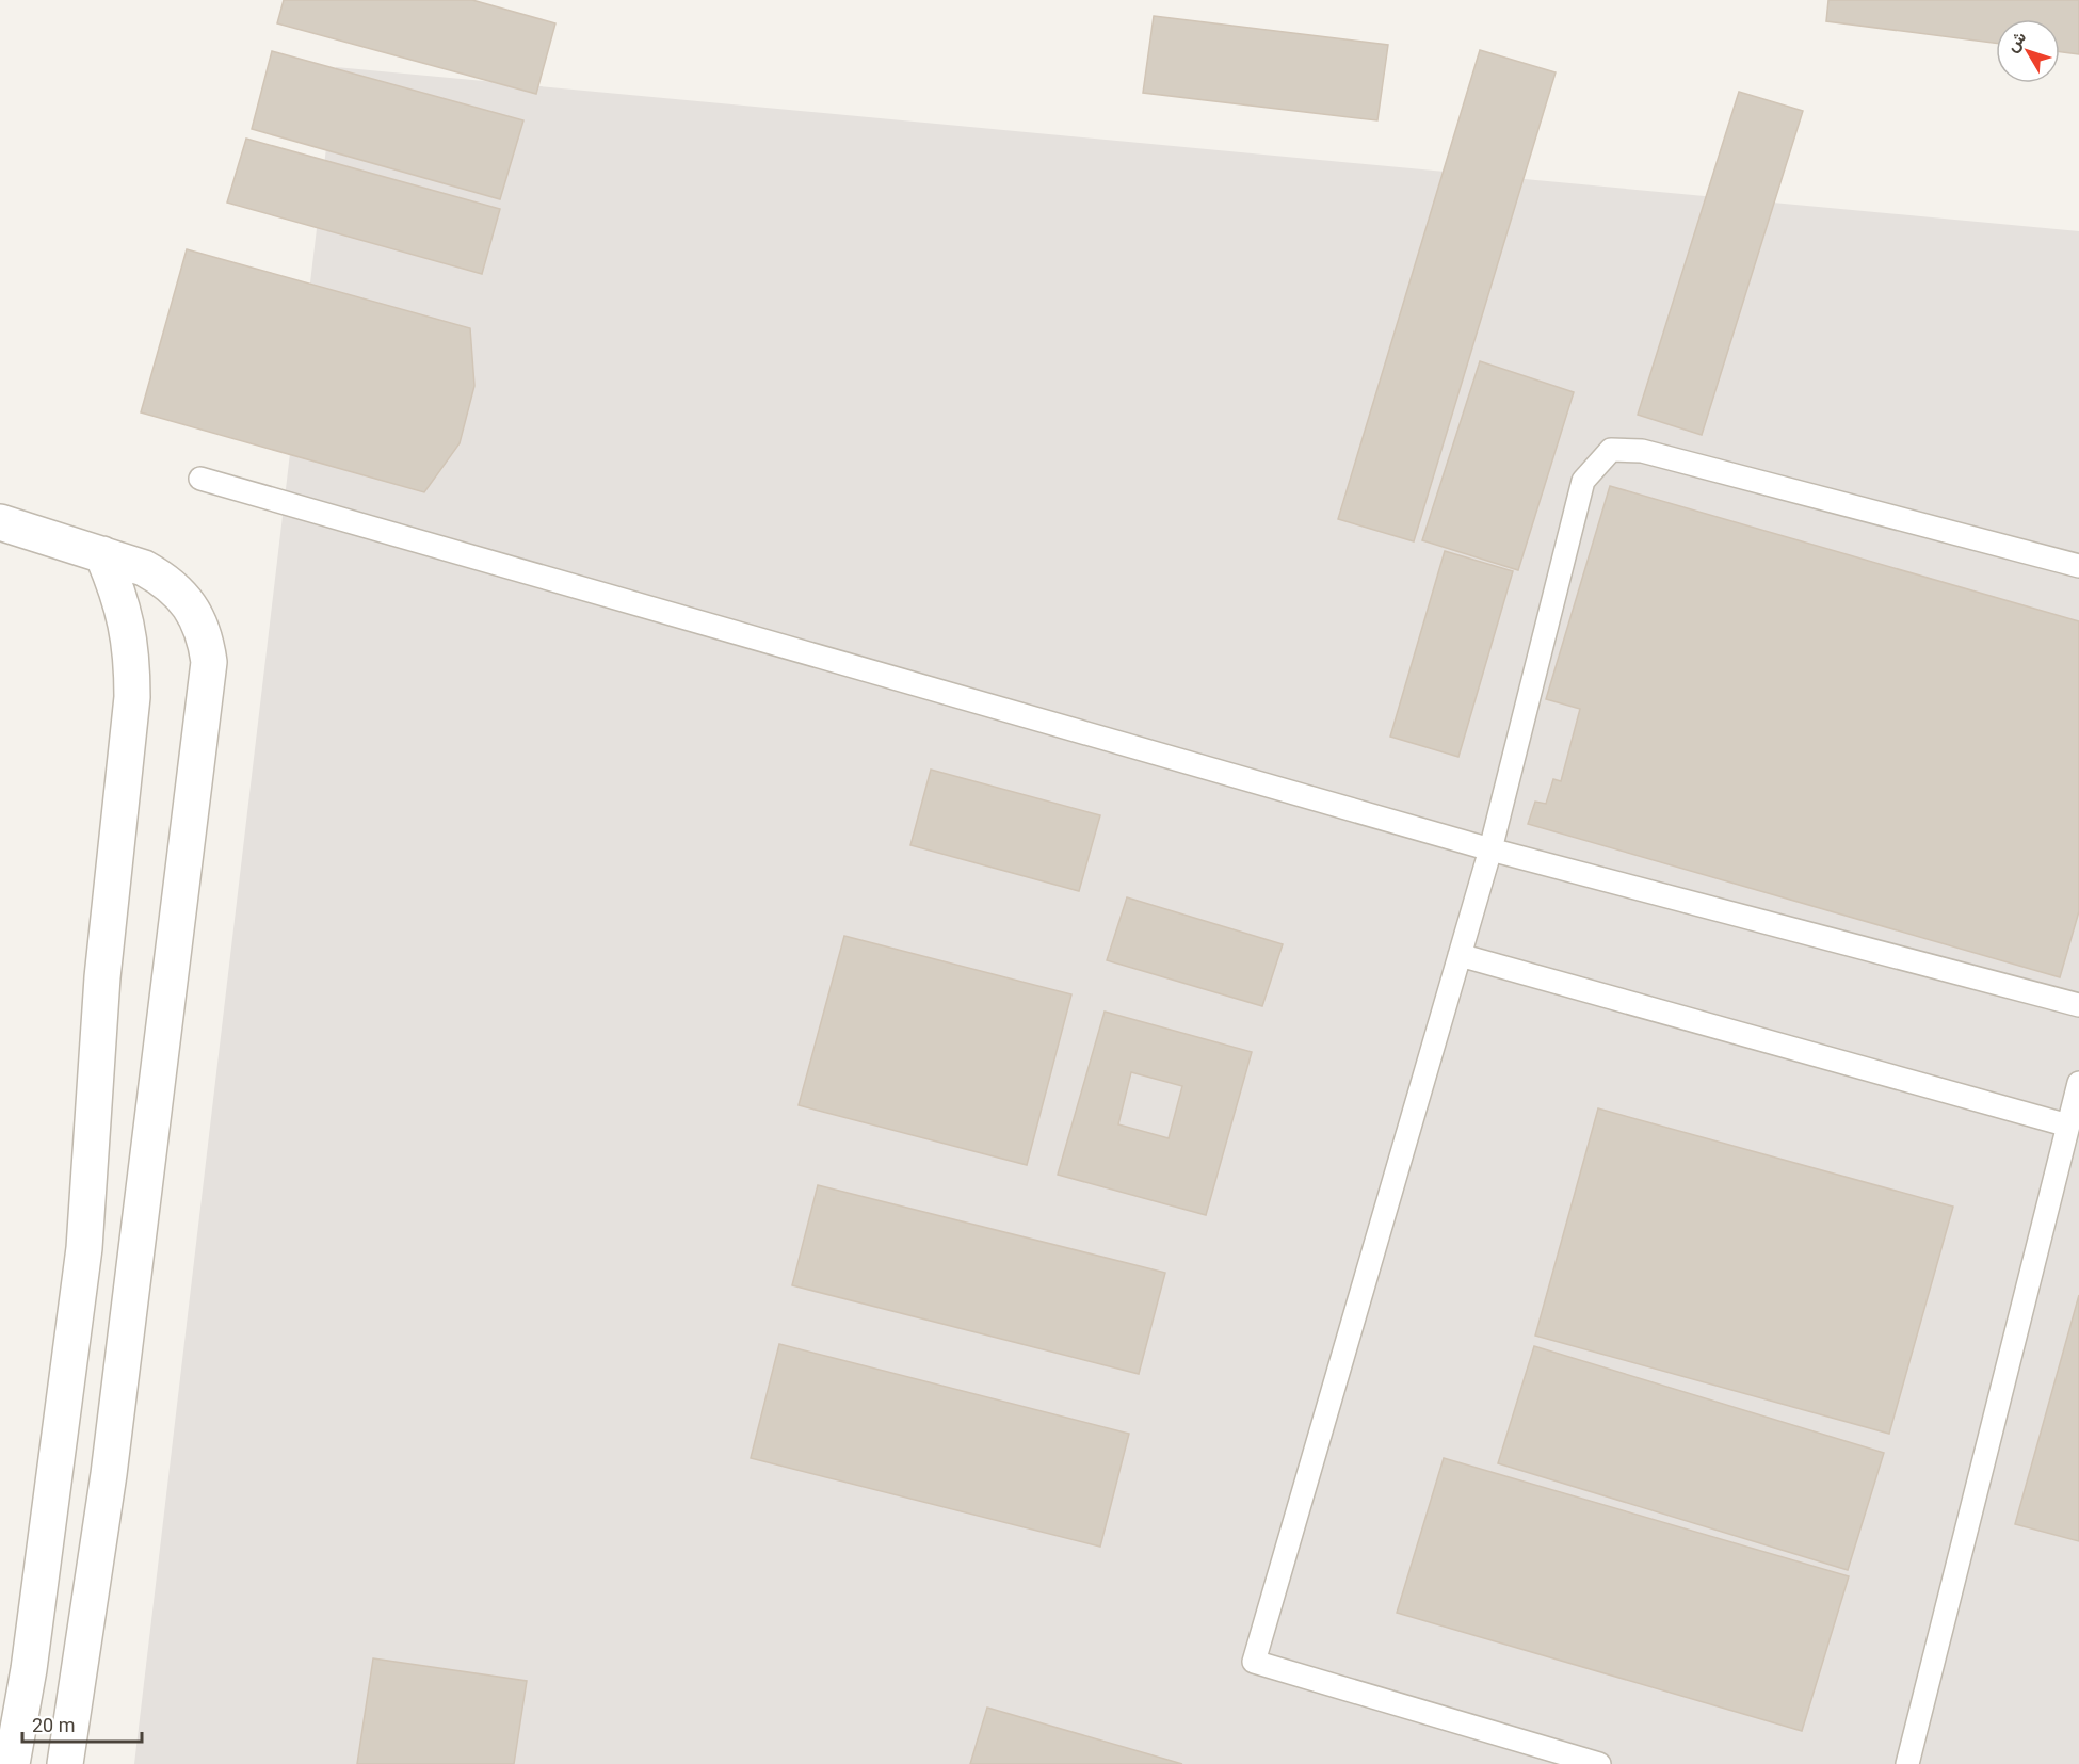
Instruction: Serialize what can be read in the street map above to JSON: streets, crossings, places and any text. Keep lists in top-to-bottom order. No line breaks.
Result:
{"scale_bar":"20 m","north":"top left"}
